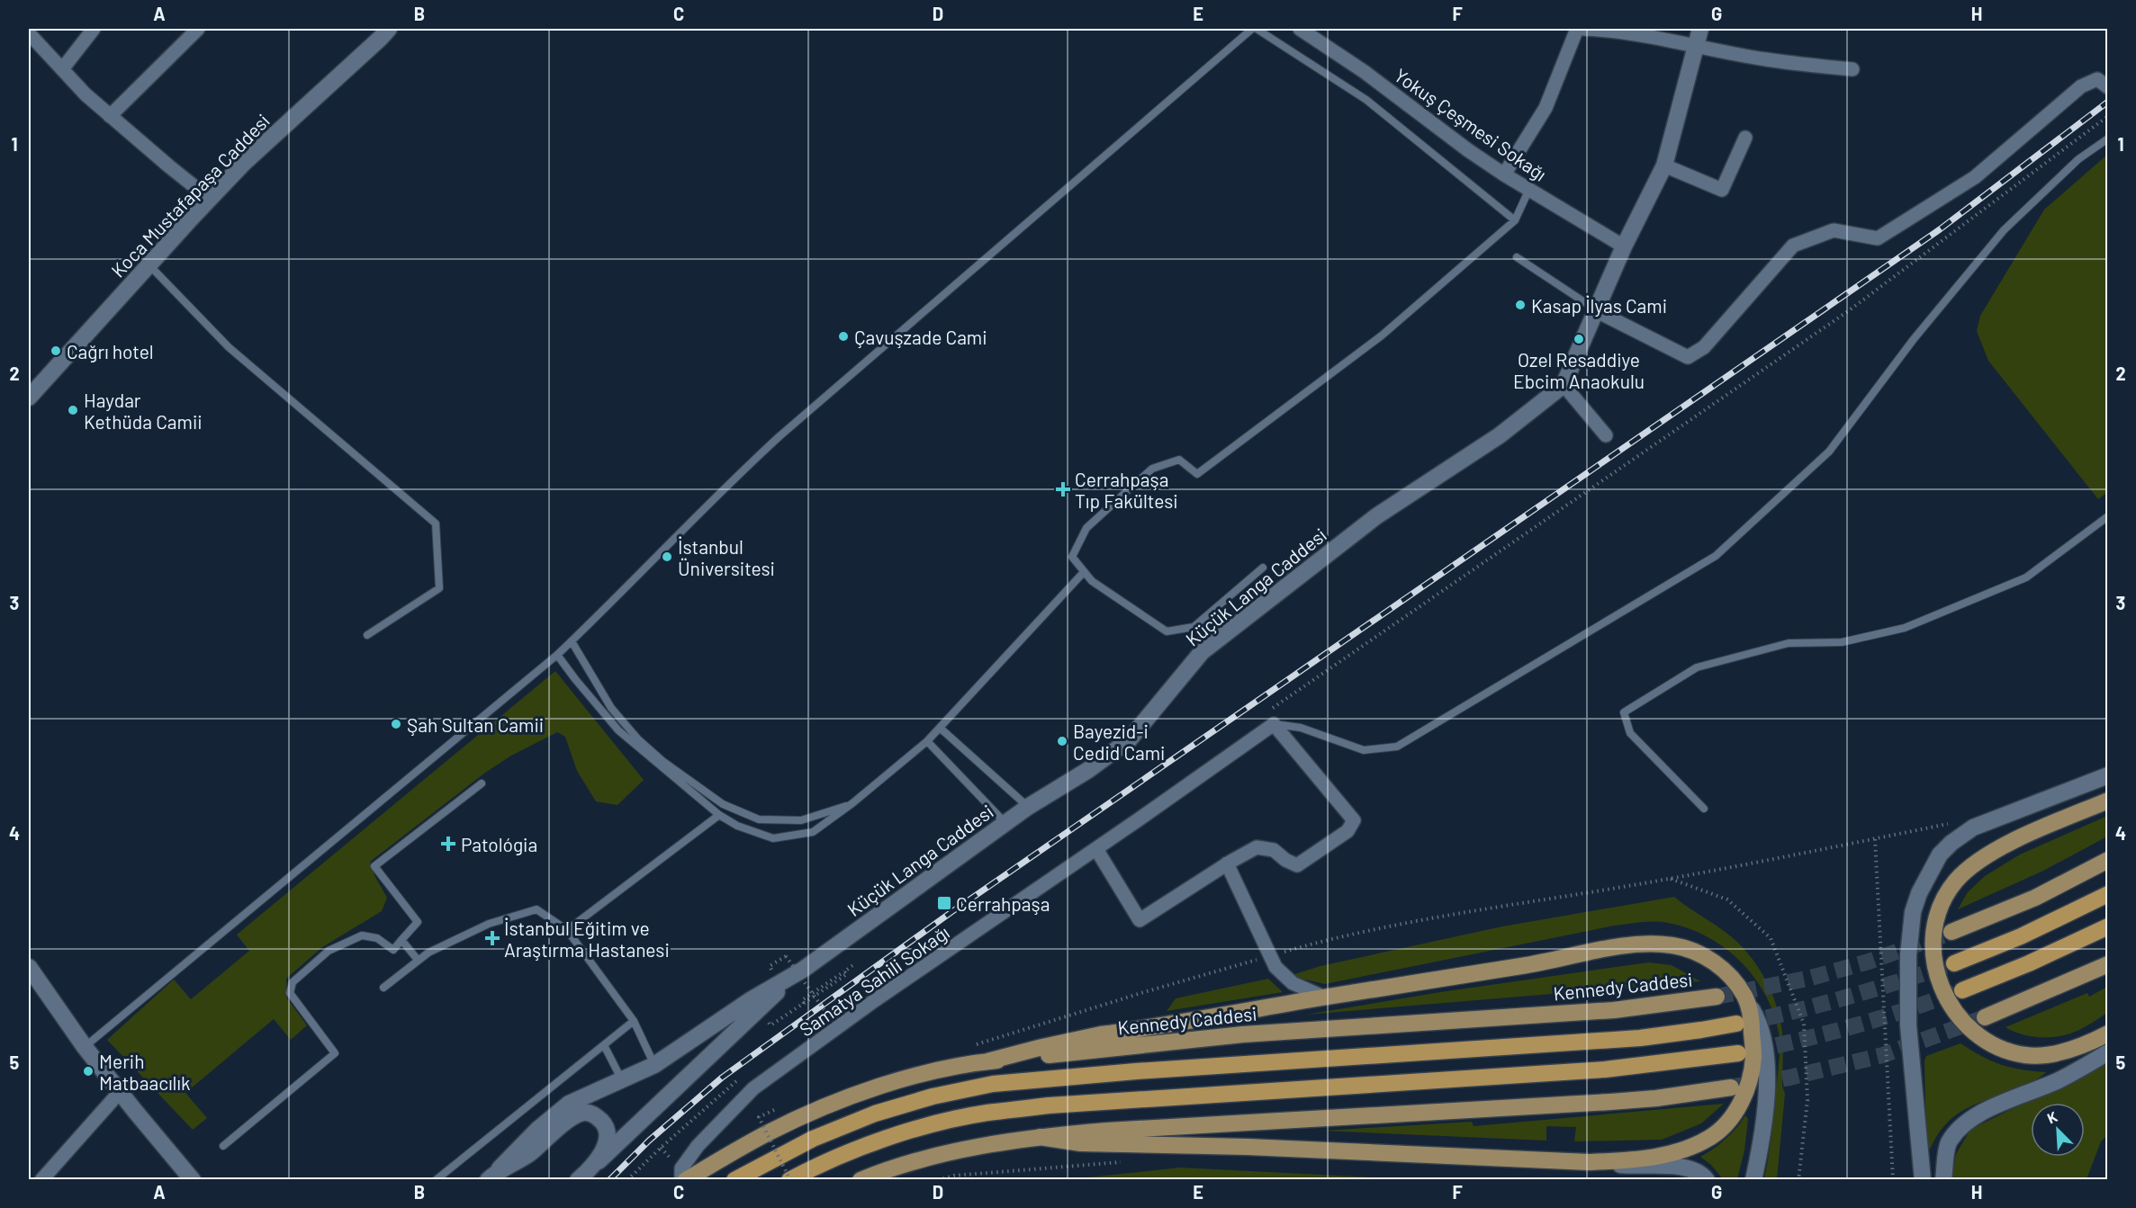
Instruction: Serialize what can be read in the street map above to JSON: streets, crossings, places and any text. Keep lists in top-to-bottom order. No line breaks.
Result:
{"streets":{"main road":["Kennedy Caddesi"],"street":["Yokuş Çeşmesi Sokağı","Koca Mustafapaşa Caddesi","Küçük Langa Caddesi","Samatya Sahili Sokağı"]},"crossings":[["Yokuş Çeşmesi Sokağı","Küçük Langa Caddesi"]],"places":{"other":["Kasap İlyas Cami","Çavuşzade Cami","Ozel Resaddiye Ebcim Anaokulu","Cağrı hotel","Haydar Kethüda Camii","İstanbul Üniversitesi","Şah Sultan Camii","Bayezid-i Cedid Cami","Merih Matbaacılık"],"health":["Cerrahpaşa Tıp Fakültesi","Patológia","İstanbul Eğitim ve Araştırma Hastanesi"],"transit":["Cerrahpaşa"]},"north":"top left","grid":{"columns":["A","B","C","D","E","F","G","H"],"rows":["1","2","3","4","5"]}}
